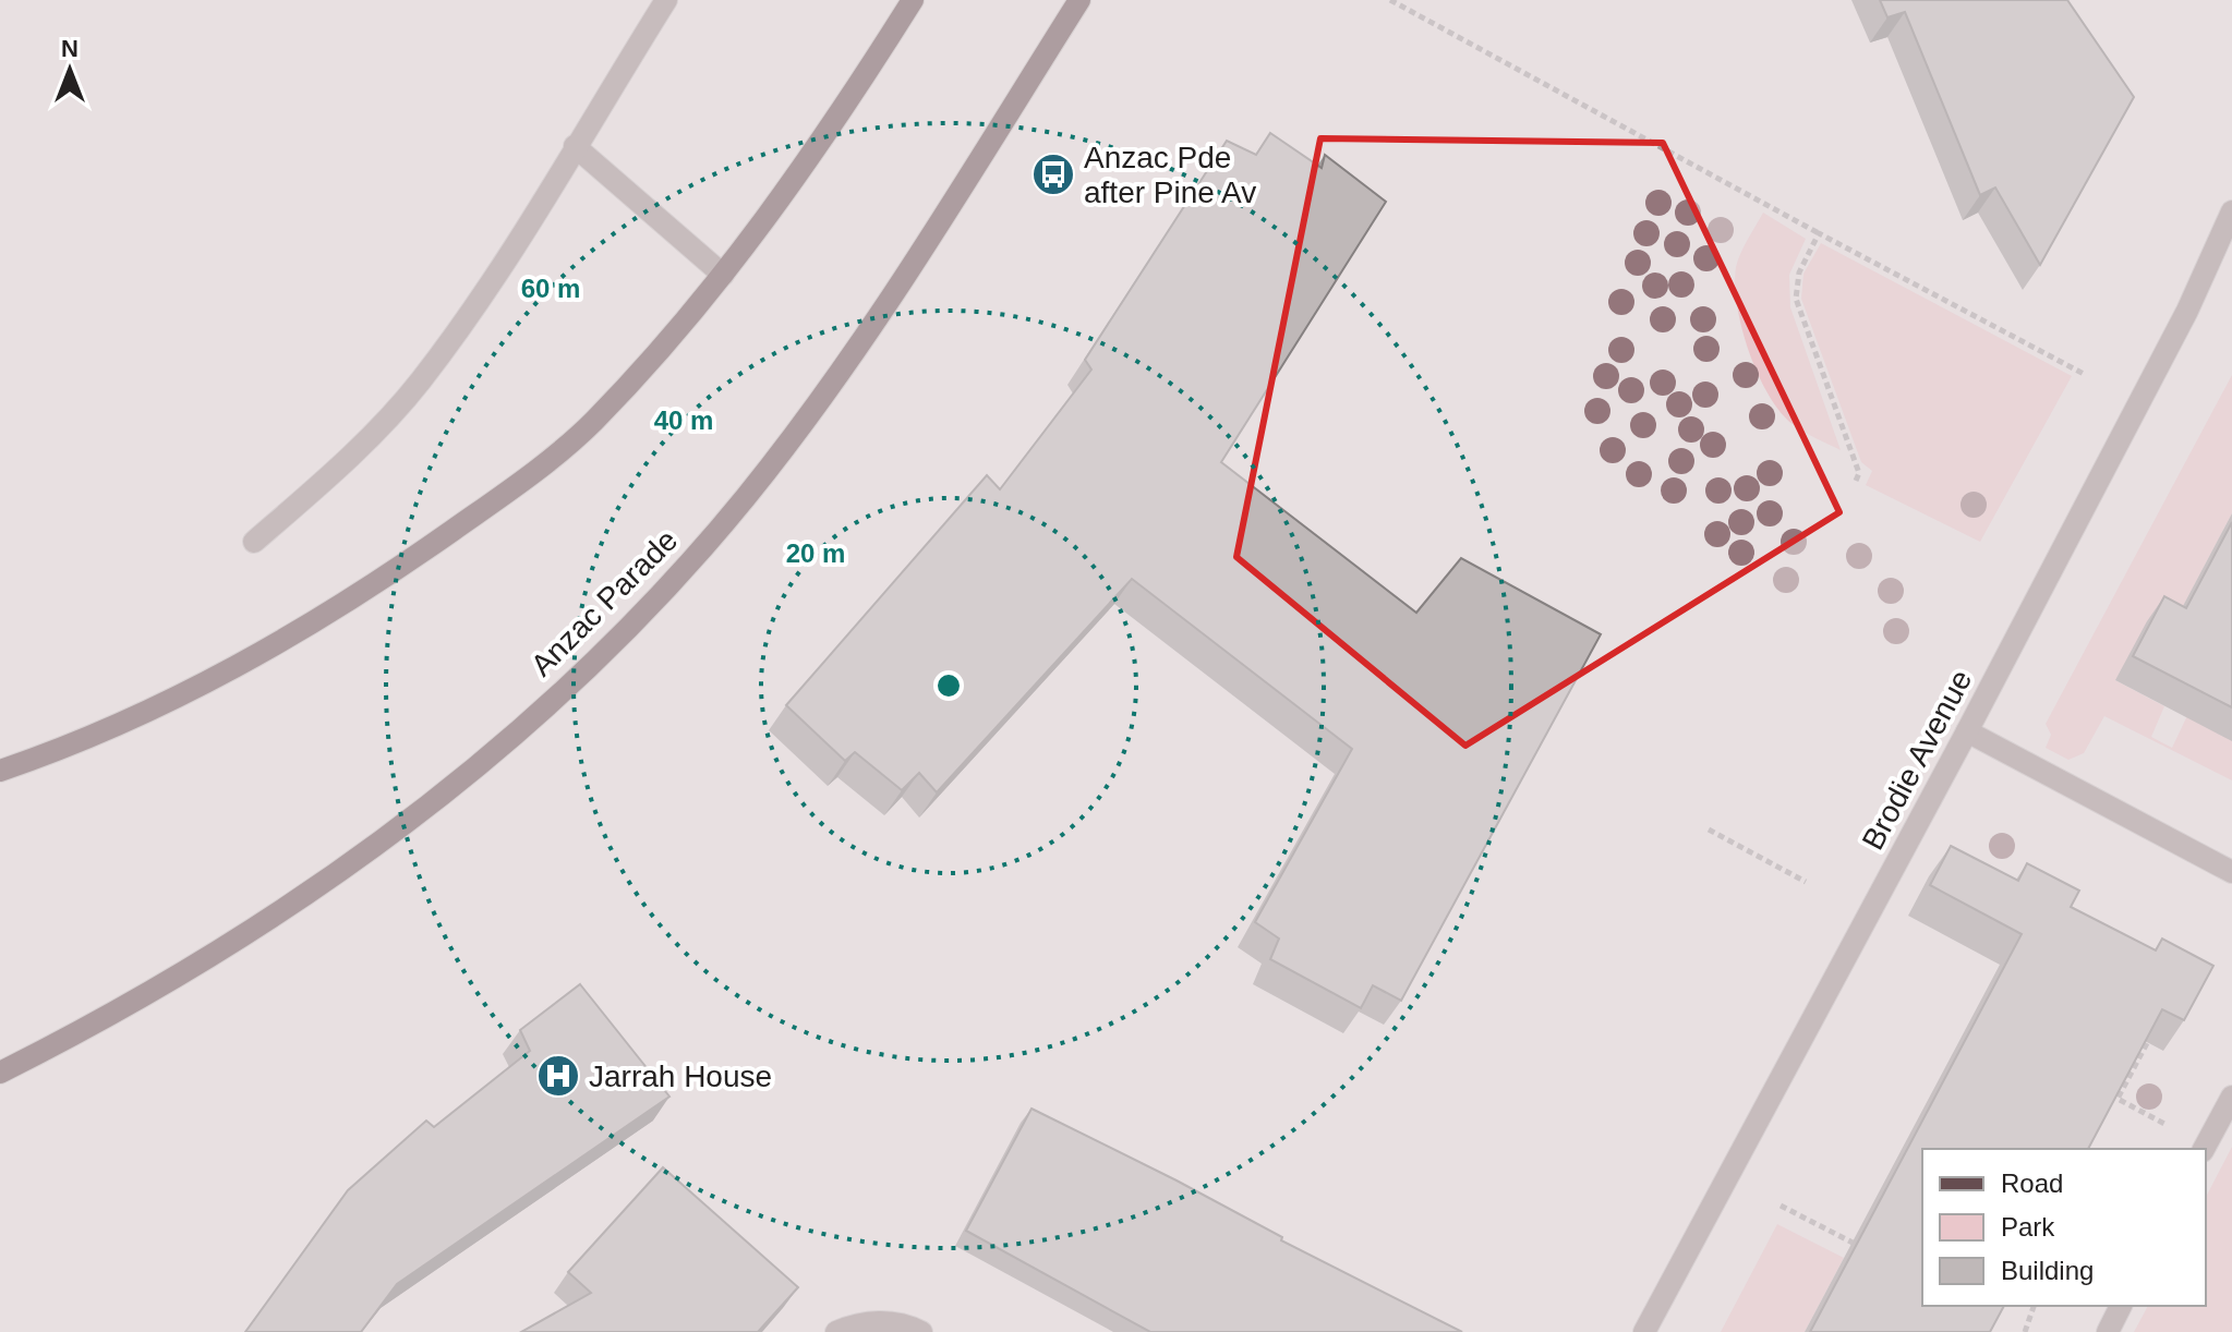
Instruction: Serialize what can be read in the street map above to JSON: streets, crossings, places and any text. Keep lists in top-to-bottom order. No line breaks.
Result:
{"streets":{"main road":["Anzac Parade"],"street":["Brodie Avenue"]},"places":{"bus stop":["Anzac Pde after Pine Av"],"hospital":["Jarrah House"]},"legend":["Road","Park","Building"],"north":"top","rings":["60 m","40 m","20 m"]}
